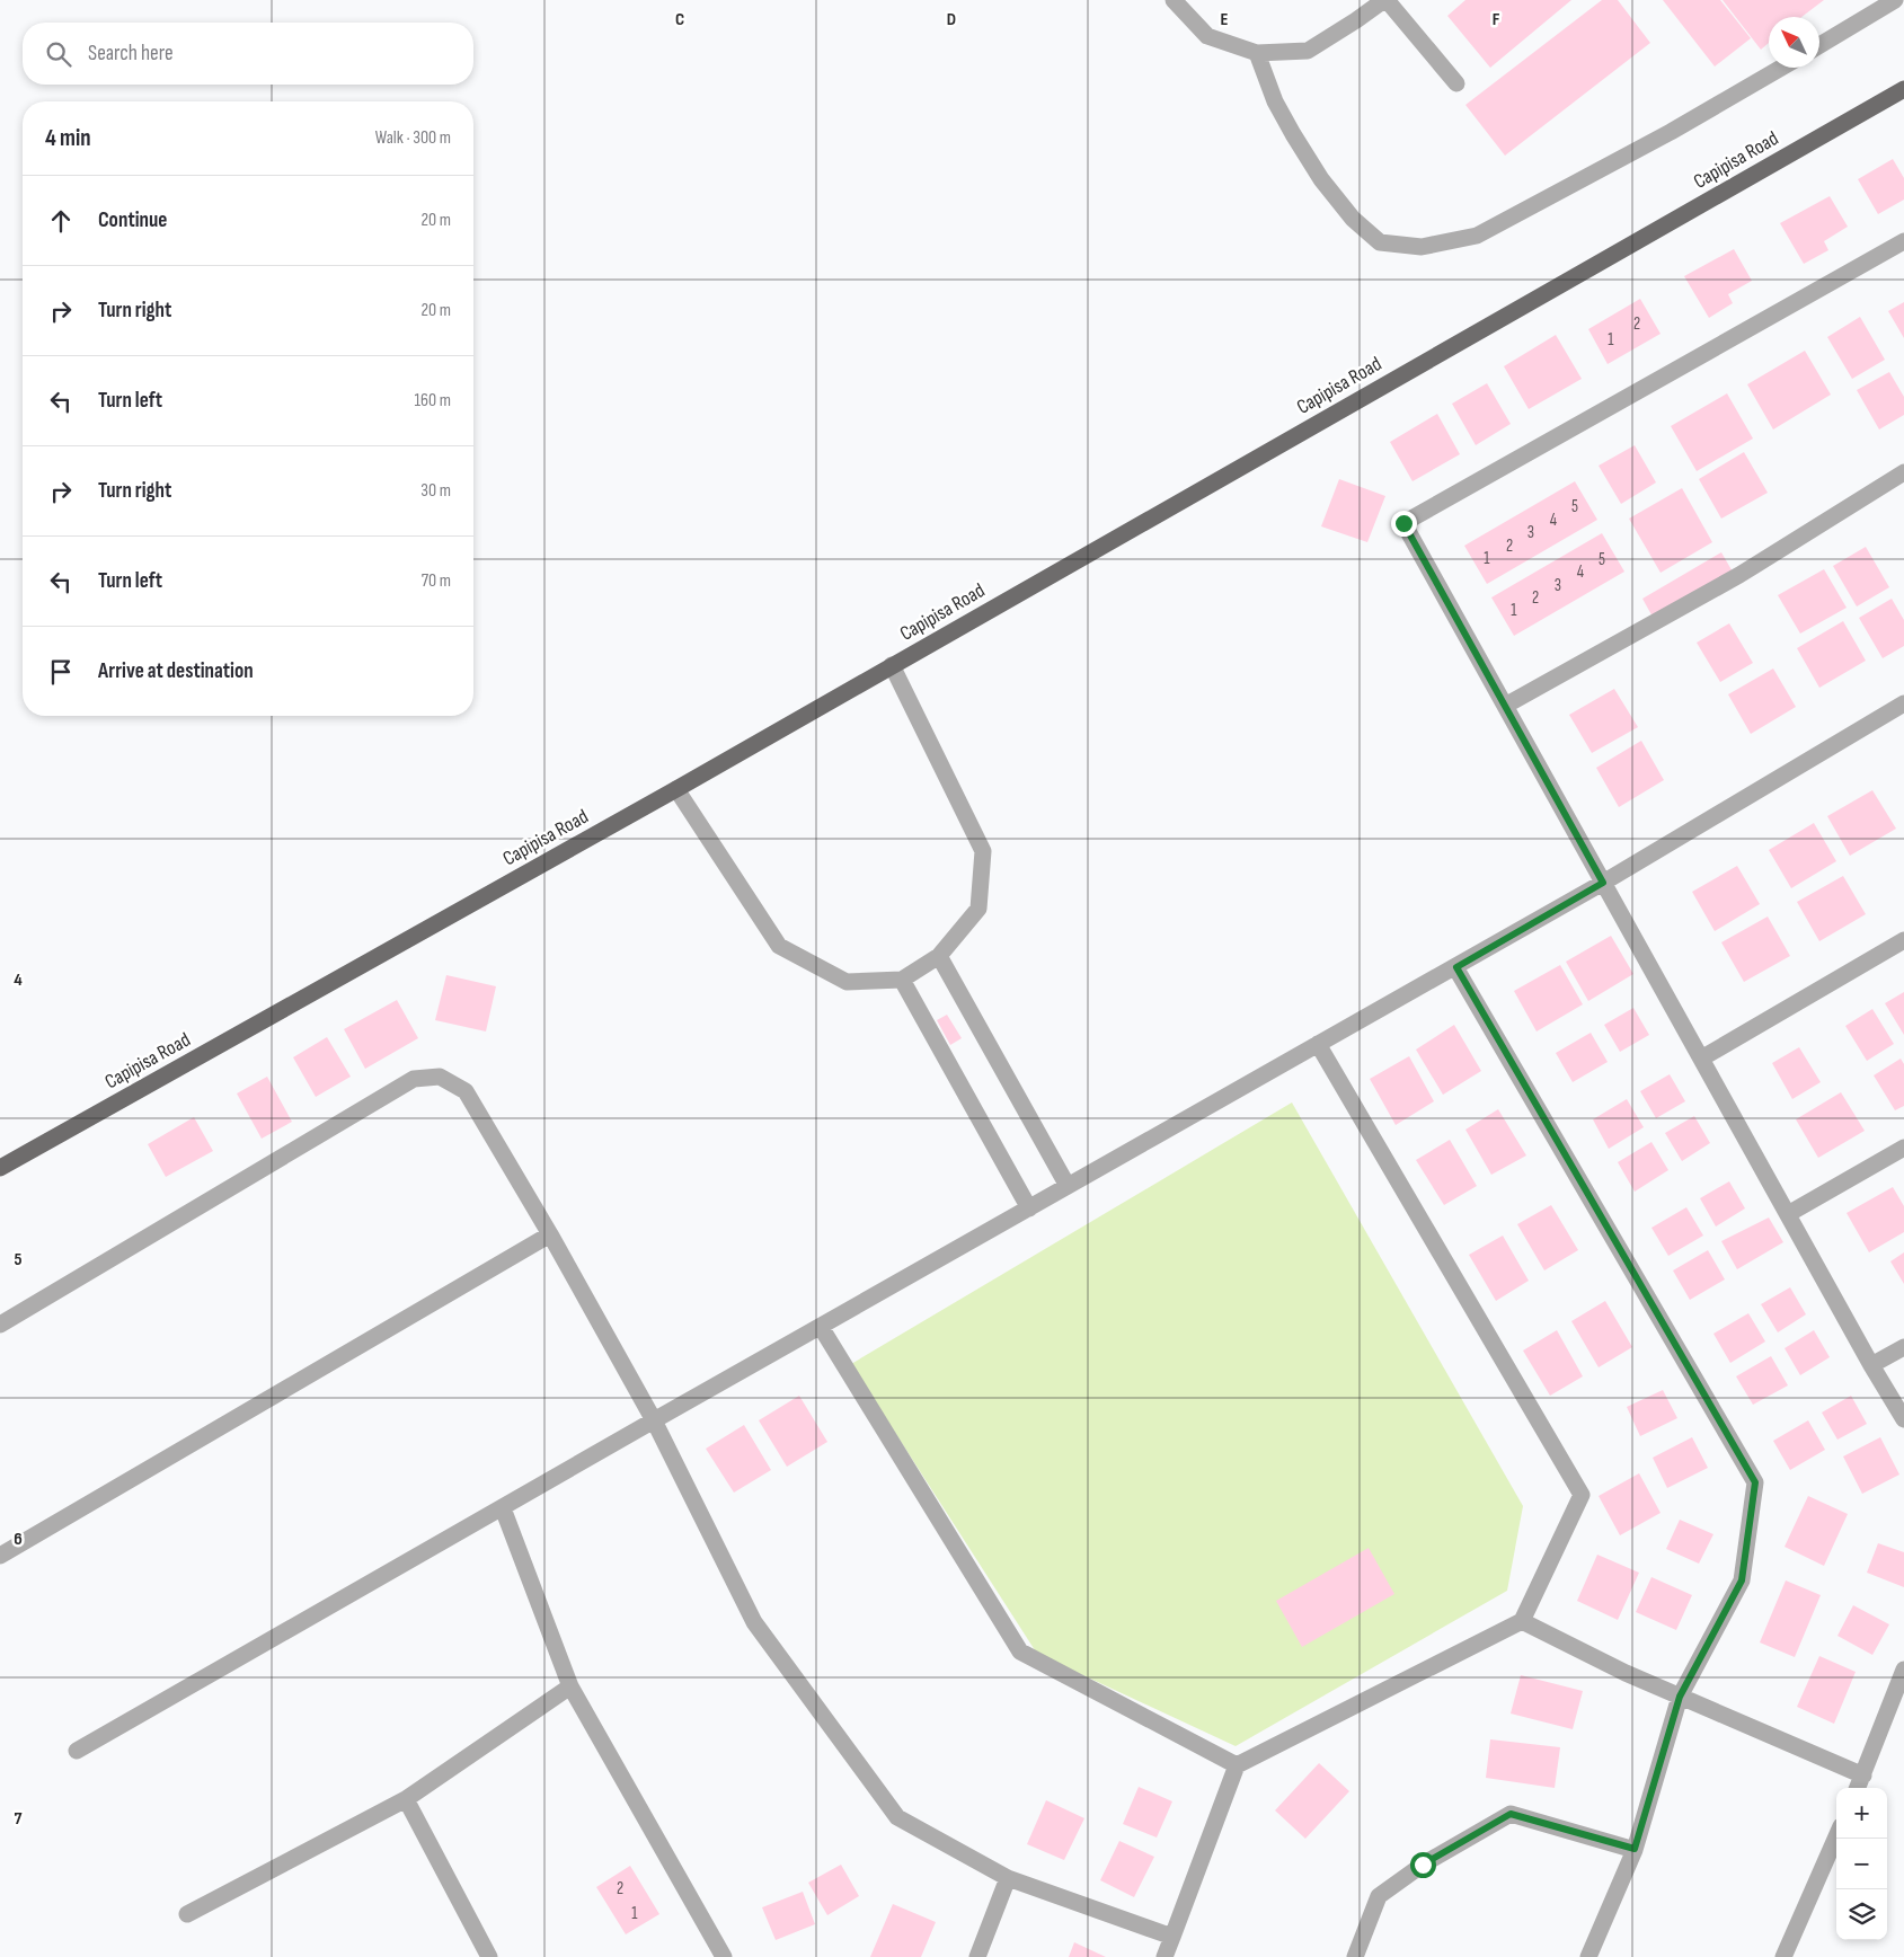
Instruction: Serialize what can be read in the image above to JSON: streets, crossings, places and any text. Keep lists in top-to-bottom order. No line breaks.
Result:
{"streets":{"main road":["Capipisa Road"]},"house_numbers":["2","1","5","4","3","2","1","5","4","3","2","1","2","1"],"north":"top left","page":{"search":"Search here","heading":["4 min","Walk · 300 m"],"list":[["Continue","20 m"],["Turn right","20 m"],["Turn left","160 m"],["Turn right","30 m"],["Turn left","70 m"],"Arrive at destination"],"map_buttons":["+","−"]},"grid":{"columns":["C","D","E","F"],"rows":["4","5","6","7"]}}
